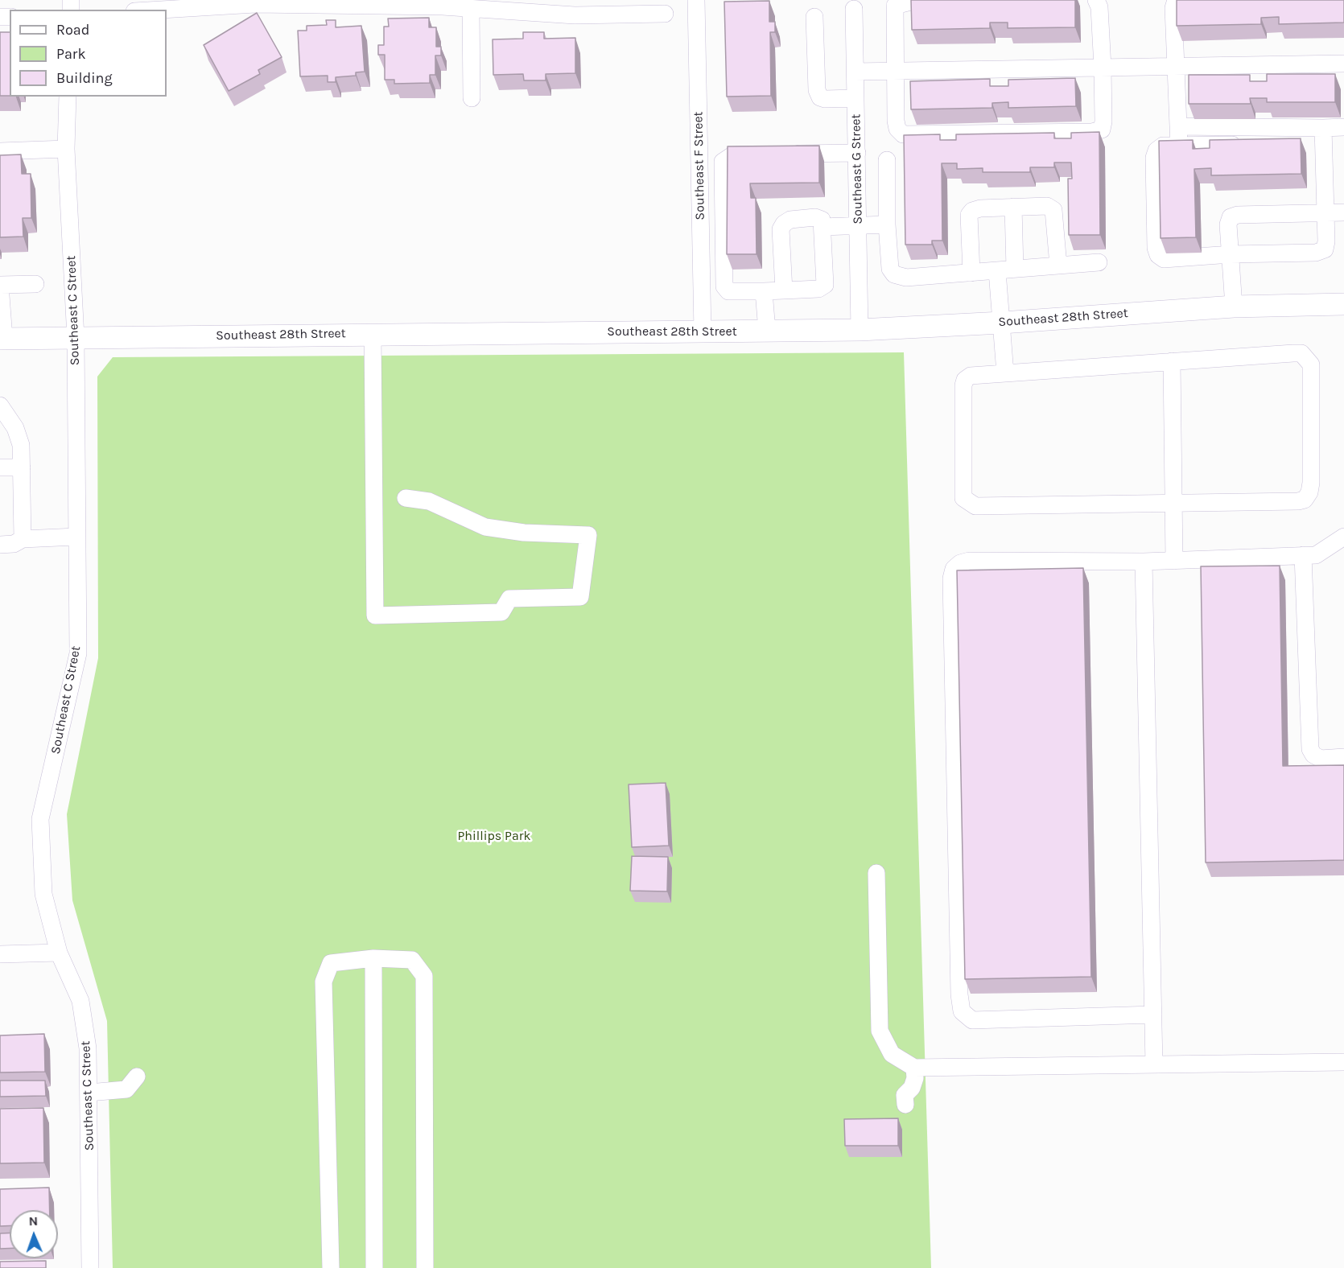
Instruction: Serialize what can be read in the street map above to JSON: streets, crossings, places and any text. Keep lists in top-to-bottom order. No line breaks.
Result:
{"streets":{"main road":["Southeast 28th Street"],"street":["Southeast F Street","Southeast G Street","Southeast C Street"]},"crossings":[["Southeast F Street","Southeast 28th Street"],["Southeast G Street","Southeast 28th Street"],["Southeast C Street","Southeast 28th Street"]],"parks":["Phillips Park"],"legend":["Road","Park","Building"],"north":"top"}
